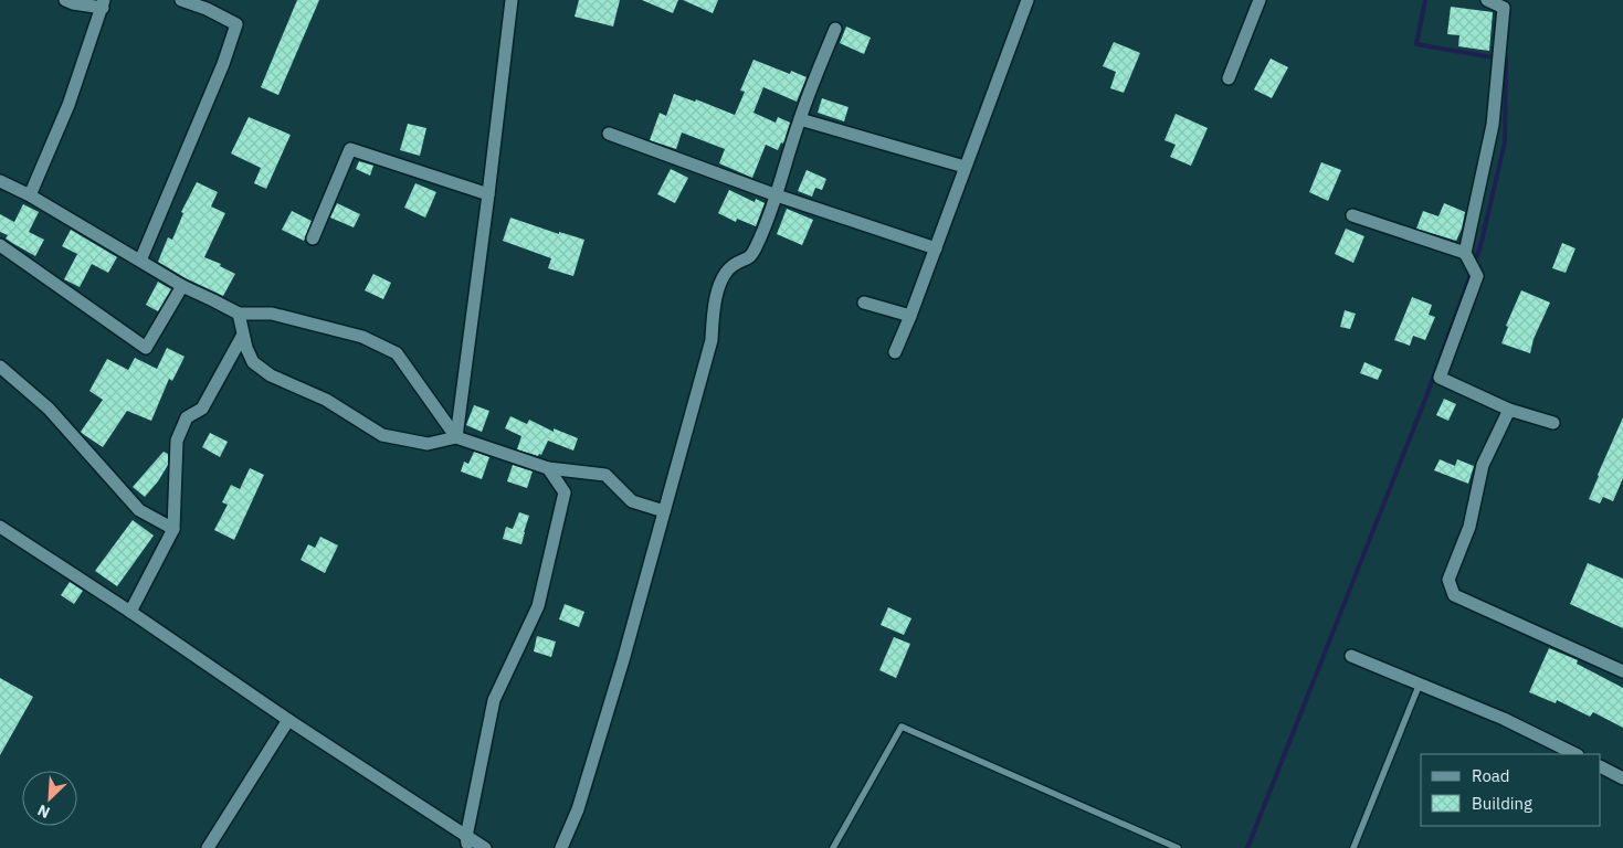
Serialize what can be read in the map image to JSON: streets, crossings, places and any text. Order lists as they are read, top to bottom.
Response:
{
  "legend": ["Road", "Building"],
  "north": "bottom left"
}
